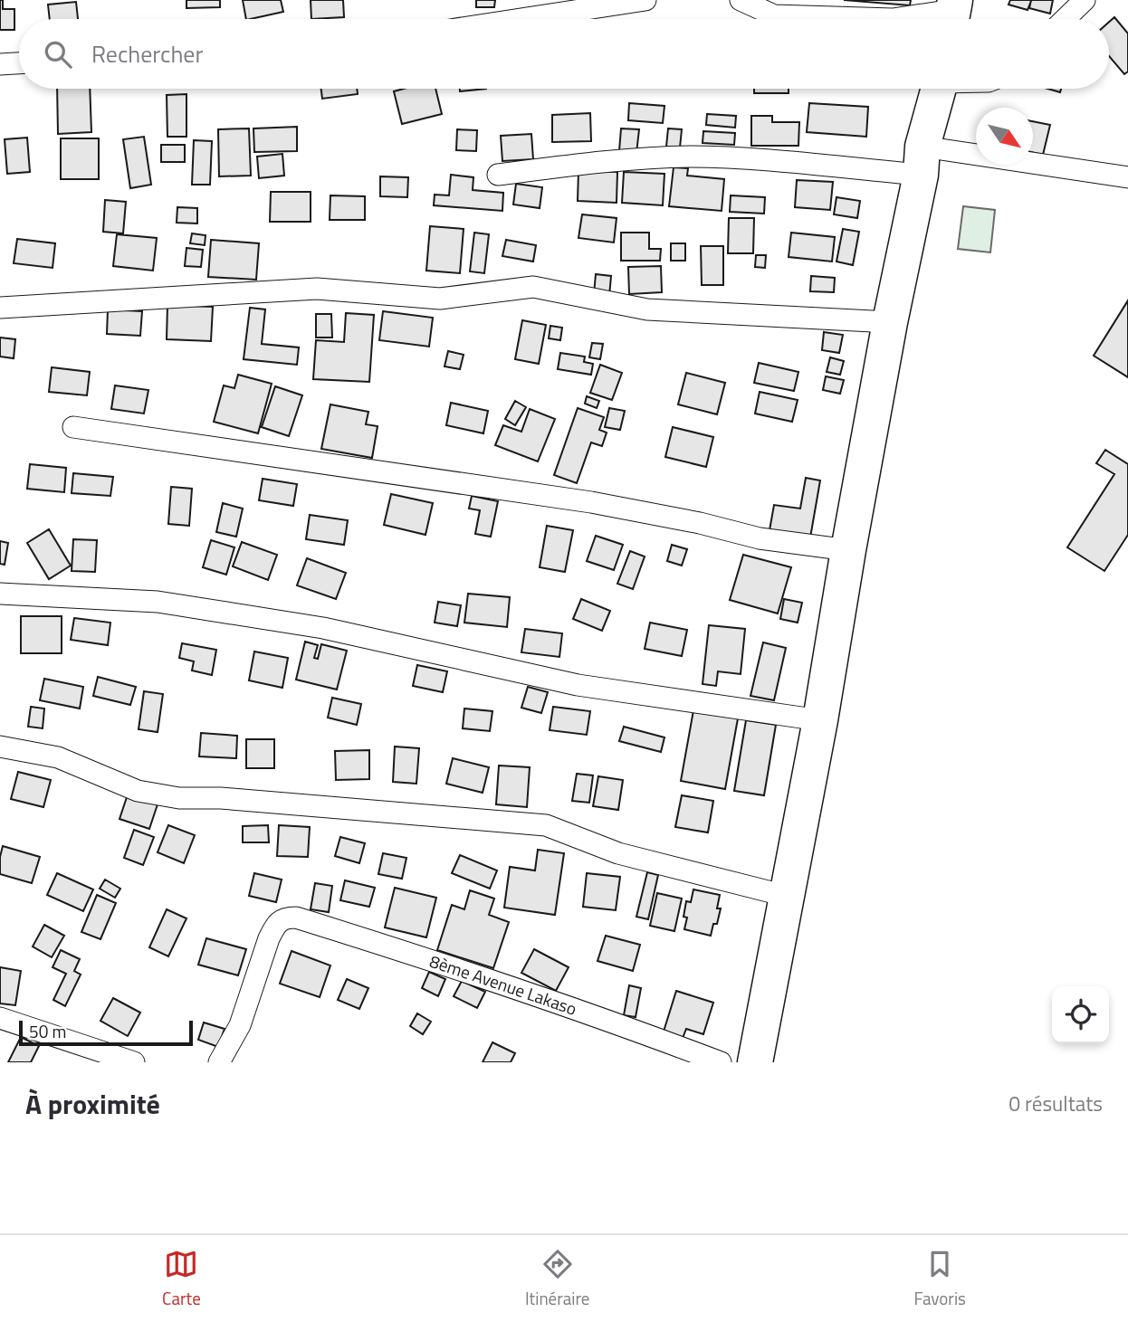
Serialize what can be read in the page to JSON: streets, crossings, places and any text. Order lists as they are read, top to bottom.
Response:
{
  "streets": {
    "street": ["8ème Avenue Lakaso"]
  },
  "scale_bar": "50 m",
  "north": "bottom right",
  "page": {
    "search": "Rechercher",
    "scale": "50 m",
    "heading": ["À proximité", "0 résultats"],
    "nav": ["Carte", "Itinéraire", "Favoris"]
  }
}
